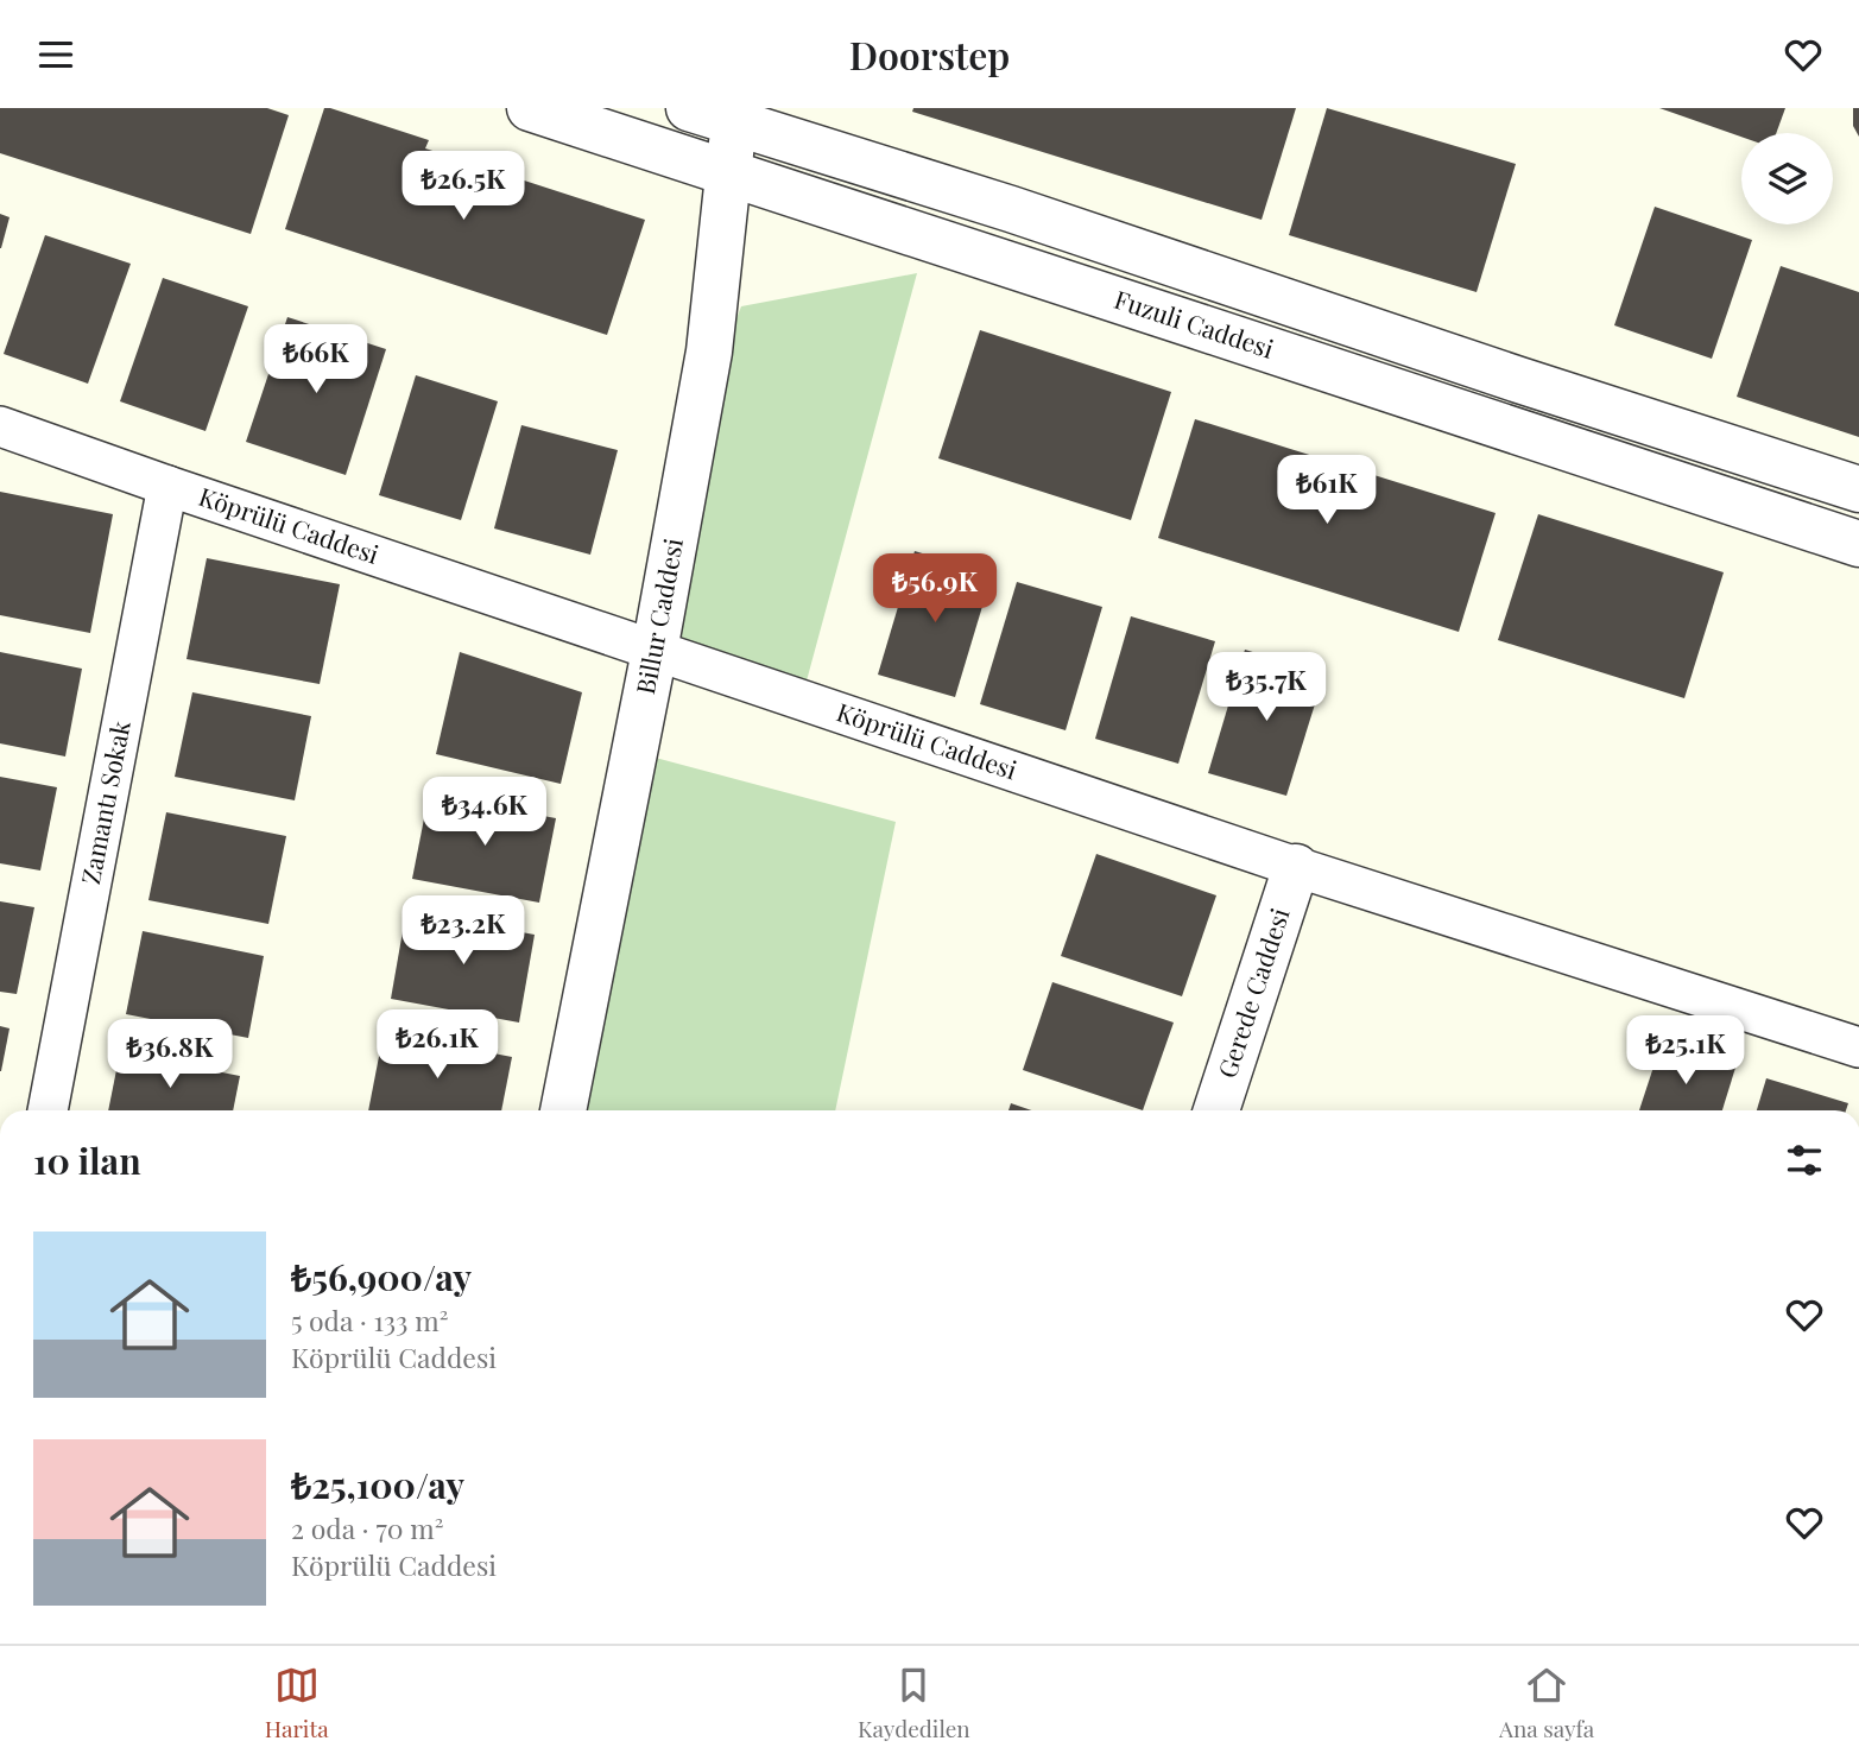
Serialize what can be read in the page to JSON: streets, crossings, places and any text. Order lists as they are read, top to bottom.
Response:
{
  "streets": {
    "street": [
      "Fuzuli Caddesi",
      "Köprülü Caddesi",
      "Billur Caddesi",
      "Zamantı Sokak",
      "Gerede Caddesi"
    ]
  },
  "crossings": [
    ["Fuzuli Caddesi", "Billur Caddesi"],
    ["Köprülü Caddesi", "Billur Caddesi"],
    ["Köprülü Caddesi", "Zamantı Sokak"],
    ["Köprülü Caddesi", "Gerede Caddesi"]
  ],
  "page": {
    "header": "Doorstep",
    "price": [
      "₺26.5K",
      "₺66K",
      "₺61K",
      "₺56.9K",
      "₺35.7K",
      "₺34.6K",
      "₺23.2K",
      "₺26.1K",
      "₺25.1K",
      "₺36.8K"
    ],
    "heading": "10 ilan",
    "list": [
      {
        "name": "₺56,900/ay",
        "note": "5 oda · 133 m² · Köprülü Caddesi"
      },
      {
        "name": "₺25,100/ay",
        "note": "2 oda · 70 m² · Köprülü Caddesi"
      }
    ],
    "tabs": ["Harita", "Kaydedilen", "Ana sayfa"]
  }
}
